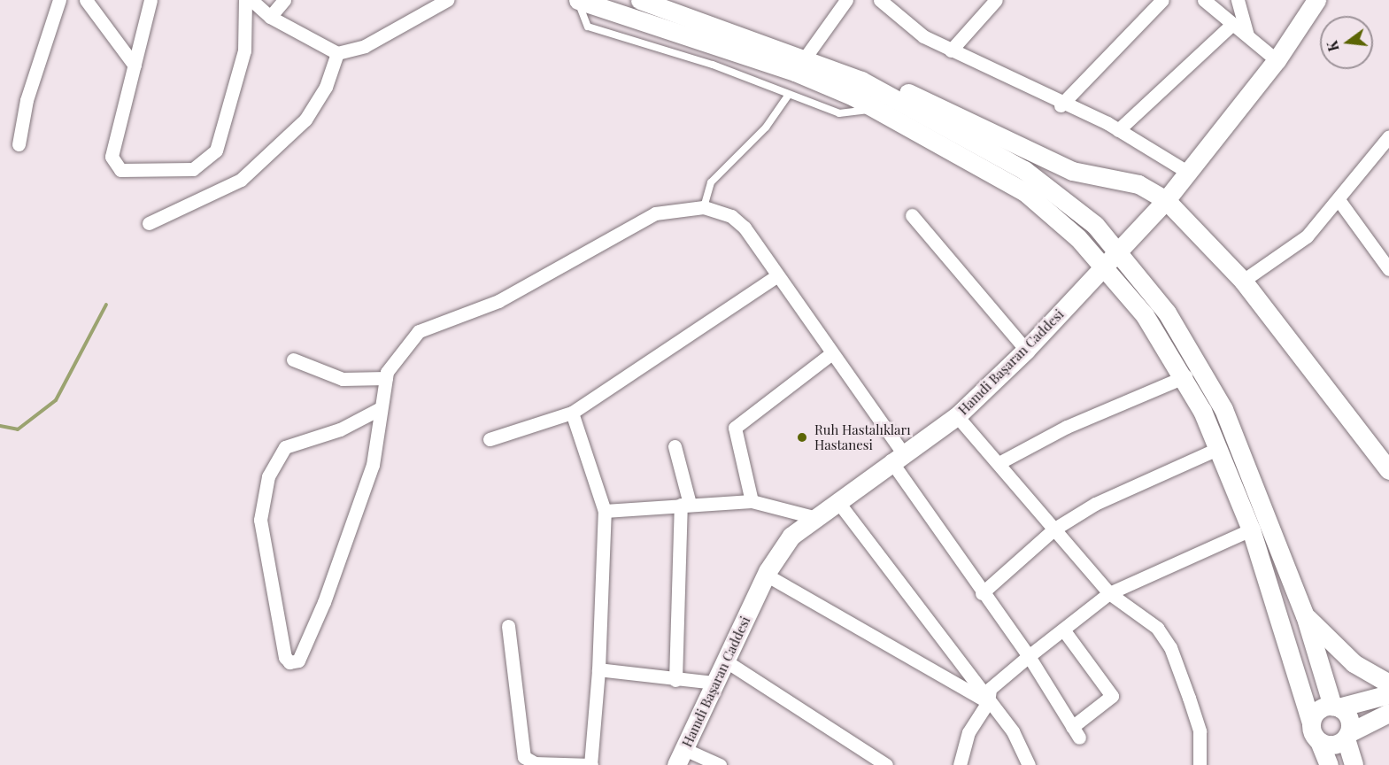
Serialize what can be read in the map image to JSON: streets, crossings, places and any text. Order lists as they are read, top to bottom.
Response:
{
  "streets": {
    "main road": ["Hamdi Başaran Caddesi"]
  },
  "places": ["Ruh Hastalıkları Hastanesi"],
  "north": "left"
}
